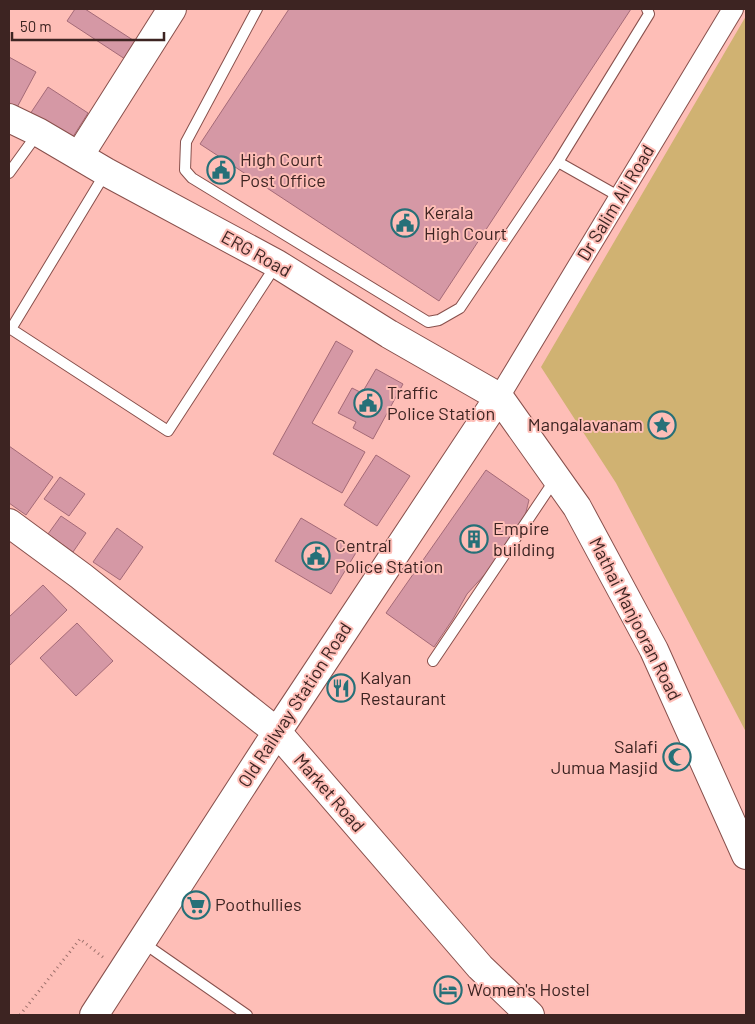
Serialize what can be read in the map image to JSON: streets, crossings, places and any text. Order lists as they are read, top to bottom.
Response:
{
  "streets": {
    "street": [
      "Dr Salim Ali Road",
      "ERG Road",
      "Mathai Manjooran Road",
      "Old Railway Station Road",
      "Market Road"
    ]
  },
  "crossings": [
    ["Dr Salim Ali Road", "ERG Road"],
    ["Dr Salim Ali Road", "Mathai Manjooran Road"],
    ["Dr Salim Ali Road", "Old Railway Station Road"],
    ["ERG Road", "Mathai Manjooran Road"],
    ["ERG Road", "Old Railway Station Road"],
    ["Mathai Manjooran Road", "Old Railway Station Road"],
    ["Old Railway Station Road", "Market Road"]
  ],
  "places": {
    "public building": [
      "High Court Post Office",
      "Kerala High Court",
      "Traffic Police Station",
      "Central Police Station"
    ],
    "place": ["Mangalavanam"],
    "building": ["Empire building"],
    "restaurant": ["Kalyan Restaurant"],
    "mosque": ["Salafi Jumua Masjid"],
    "supermarket": ["Poothullies"],
    "hotel": ["Women's Hostel"]
  },
  "scale_bar": "50 m"
}
